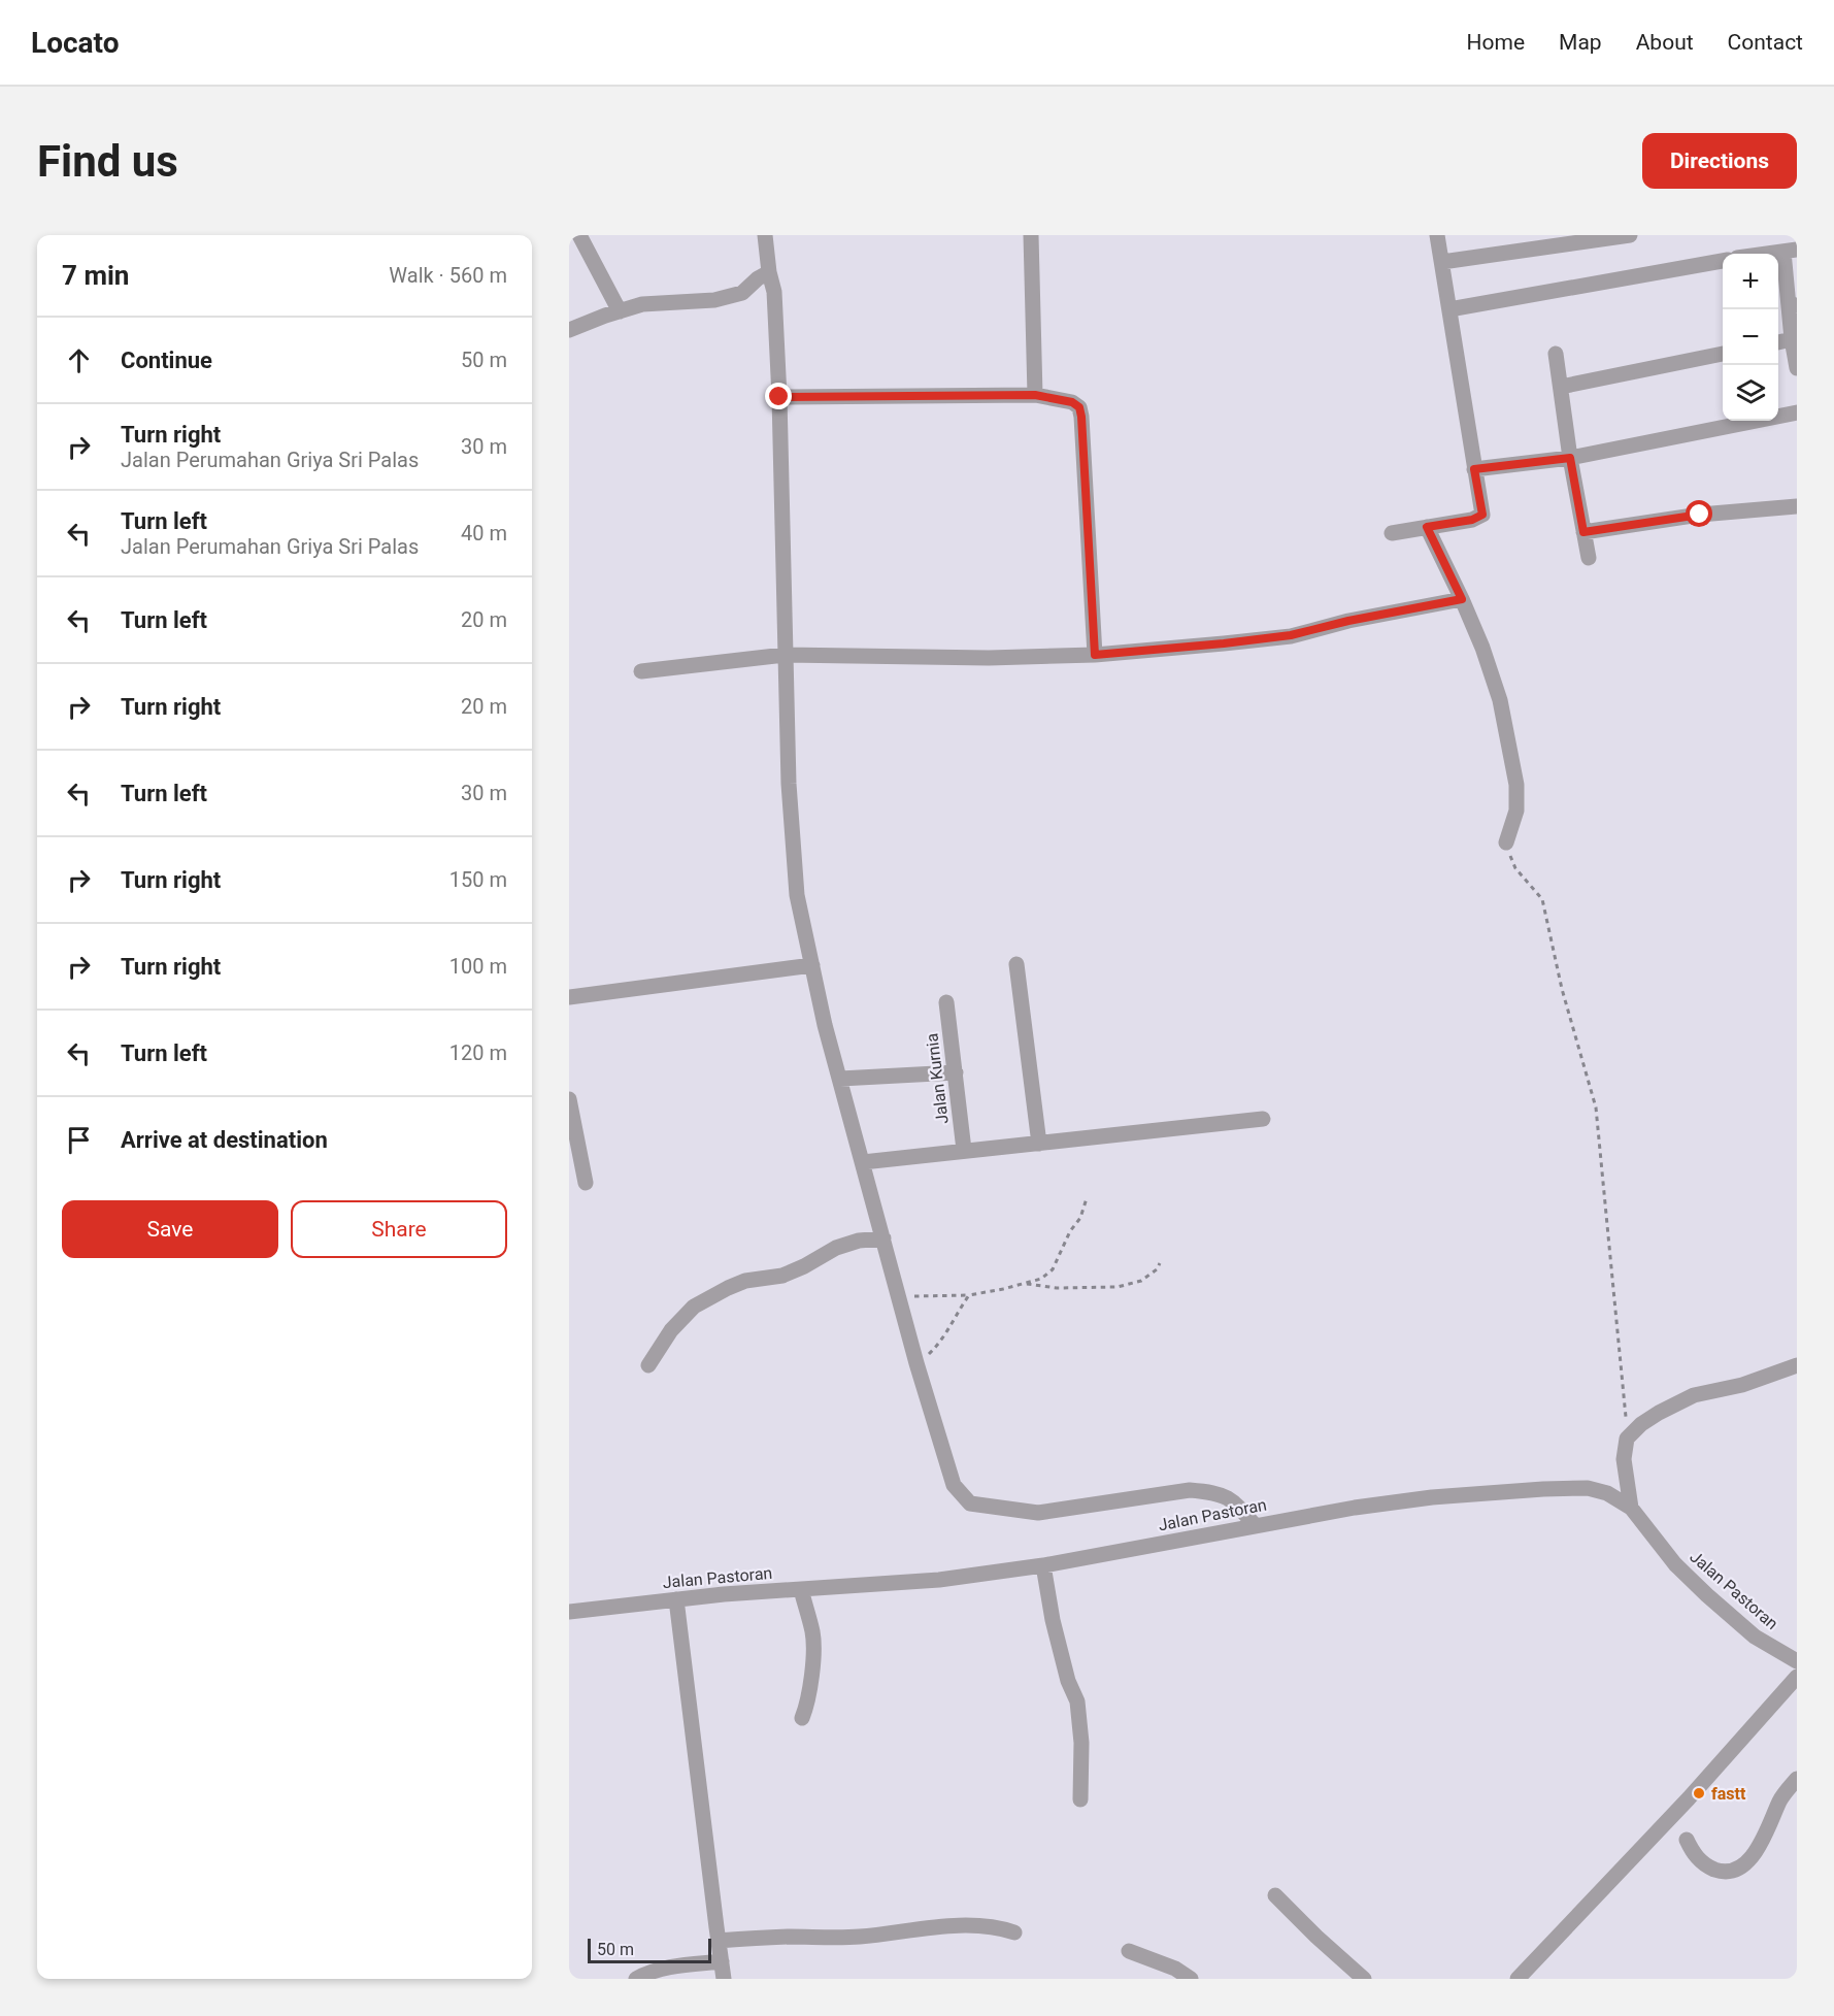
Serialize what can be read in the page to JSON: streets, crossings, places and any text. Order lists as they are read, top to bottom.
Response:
{
  "streets": {
    "street": ["Jalan Kurnia", "Jalan Pastoran"]
  },
  "places": ["fastt"],
  "scale_bar": "50 m",
  "page": {
    "header": "Locato",
    "nav": [
      "Home",
      "Map",
      "About",
      "Contact"
    ],
    "buttons": [
      "Directions",
      ["Save", "Share"]
    ],
    "title": "Find us",
    "heading": ["7 min", "Walk · 560 m"],
    "map_buttons": ["+", "−"],
    "list": [
      ["Continue", "50 m"],
      ["Turn right", "Jalan Perumahan Griya Sri Palas", "30 m"],
      ["Turn left", "Jalan Perumahan Griya Sri Palas", "40 m"],
      ["Turn left", "20 m"],
      ["Turn right", "20 m"],
      ["Turn left", "30 m"],
      ["Turn right", "150 m"],
      ["Turn right", "100 m"],
      ["Turn left", "120 m"],
      "Arrive at destination"
    ],
    "scale": "50 m"
  }
}
